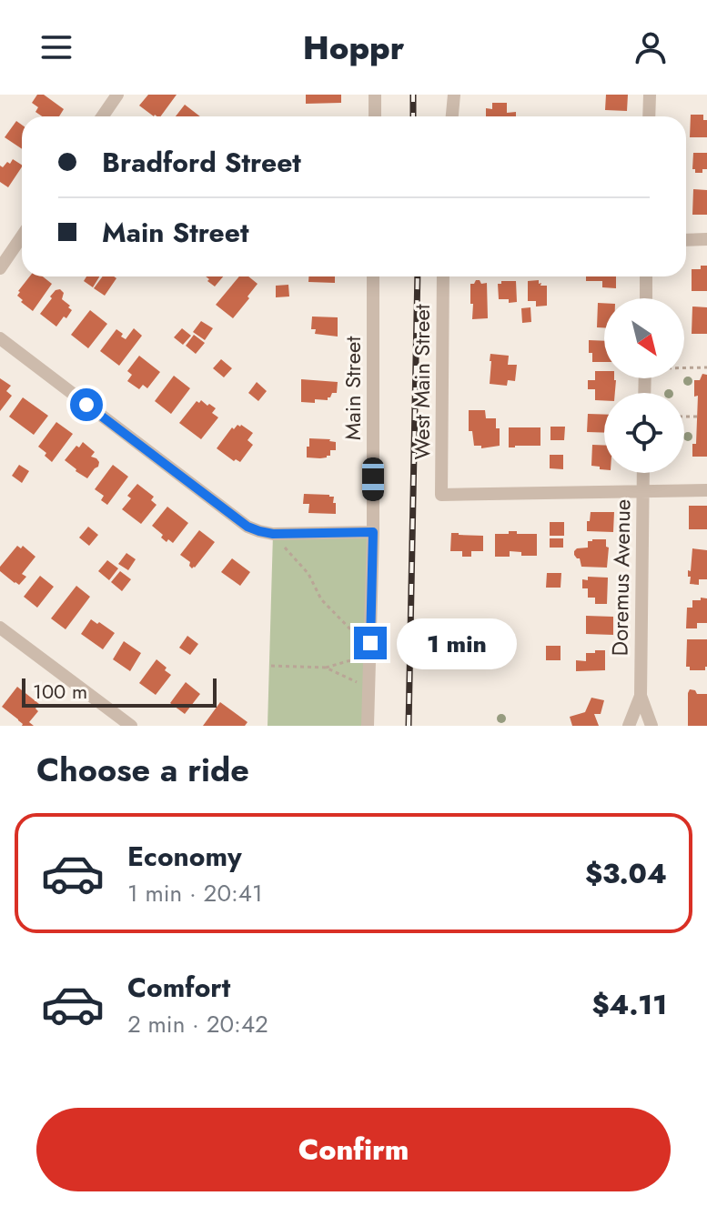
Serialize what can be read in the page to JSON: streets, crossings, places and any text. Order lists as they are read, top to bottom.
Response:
{
  "streets": {
    "street": ["West Main Street", "Main Street", "Doremus Avenue"]
  },
  "crossings": [
    ["West Main Street", "Doremus Avenue"]
  ],
  "scale_bar": "100 m",
  "north": "bottom right",
  "page": {
    "header": "Hoppr",
    "banner": ["Bradford Street", "Main Street"],
    "bubble": "1 min",
    "scale": "100 m",
    "heading": "Choose a ride",
    "list": [
      {
        "name": "Economy",
        "note": "1 min · 20:41",
        "value": "$3.04"
      },
      {
        "name": "Comfort",
        "note": "2 min · 20:42",
        "value": "$4.11"
      }
    ],
    "buttons": "Confirm"
  }
}
